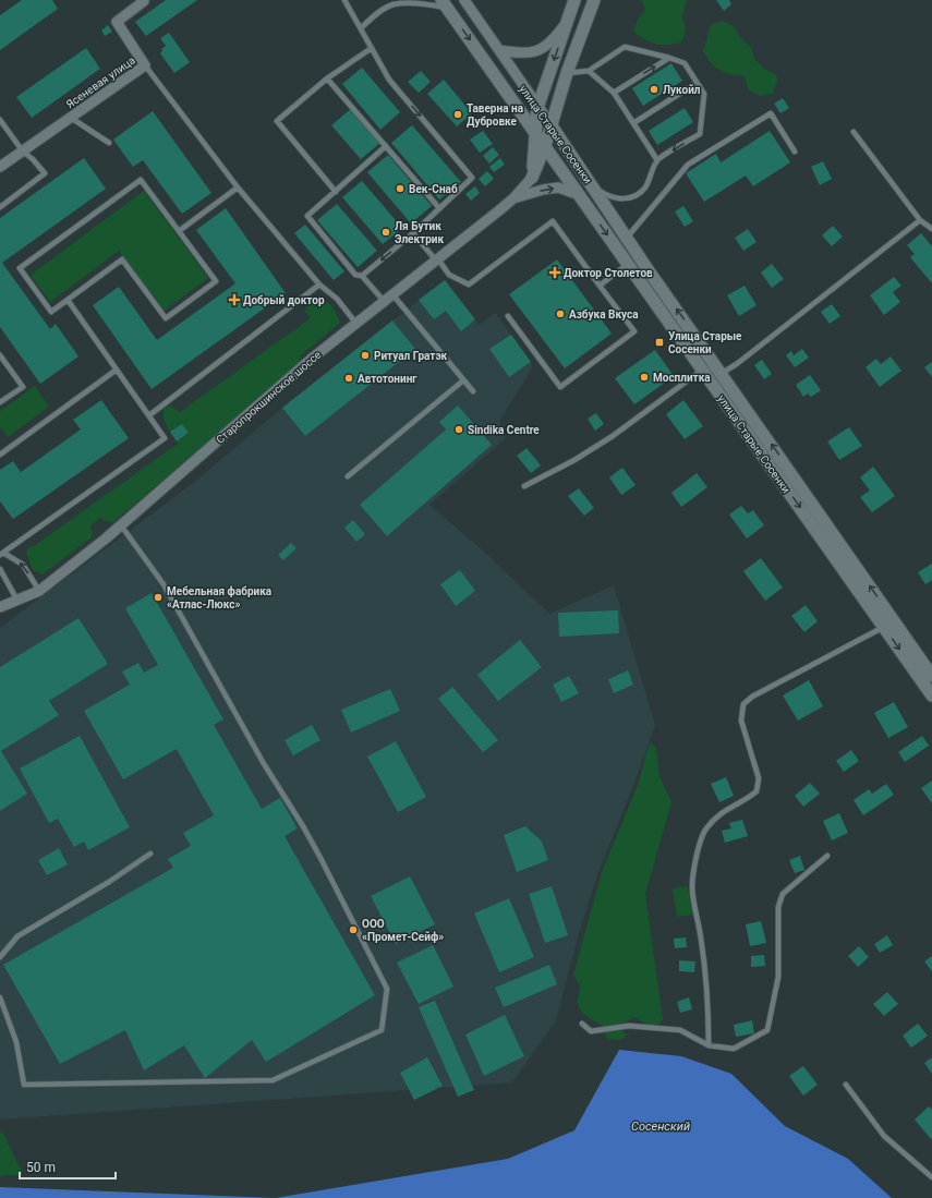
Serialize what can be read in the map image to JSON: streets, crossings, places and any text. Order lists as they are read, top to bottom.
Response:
{
  "streets": {
    "main road": ["улица Старые Сосенки", "Старопрокшинское шоссе"],
    "street": ["Ясеневая улица"]
  },
  "crossings": [
    ["улица Старые Сосенки", "Старопрокшинское шоссе"]
  ],
  "water": ["Сосенский"],
  "places": {
    "other": [
      "Лукойл",
      "Таверна на Дубровке",
      "Век-Снаб",
      "Ля Бутик Электрик",
      "Азбука Вкуса",
      "Ритуал Гратэк",
      "Мосплитка",
      "Автотонинг",
      "Sindika Centre",
      "Мебельная фабрика «Атлас-Люкс»",
      "ООО «Промет-Сейф»"
    ],
    "health": ["Доктор Столетов", "Добрый доктор"],
    "transit": ["Улица Старые Сосенки"]
  },
  "scale_bar": "50 m"
}
